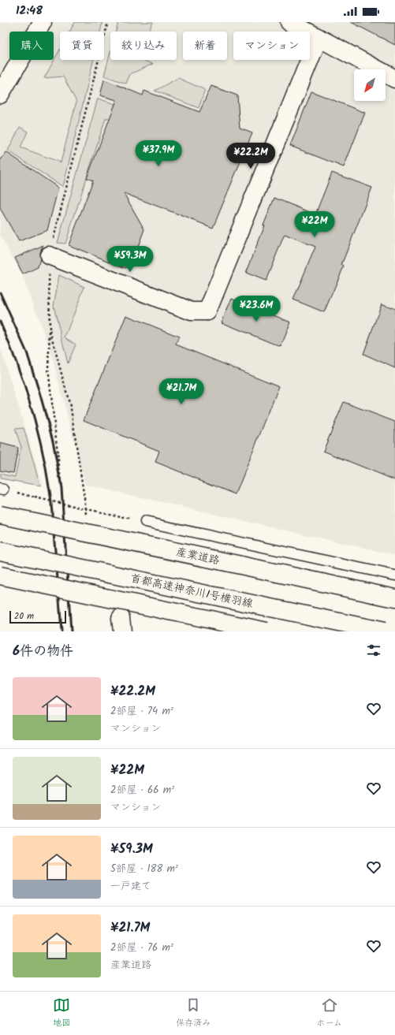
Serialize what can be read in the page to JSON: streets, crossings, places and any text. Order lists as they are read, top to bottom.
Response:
{
  "streets": {
    "main road": ["産業道路", "首都高速神奈川1号横羽線"]
  },
  "scale_bar": "20 m",
  "north": "bottom left",
  "page": {
    "status": "12:48",
    "chip": [
      "購入",
      "賃貸",
      "絞り込み",
      "新着",
      "マンション"
    ],
    "price": [
      "¥37.9M",
      "¥22.2M",
      "¥22M",
      "¥59.3M",
      "¥23.6M",
      "¥21.7M"
    ],
    "scale": "20 m",
    "heading": "6件の物件",
    "list": [
      {
        "name": "¥22.2M",
        "note": "2部屋 · 74 m² · マンション"
      },
      {
        "name": "¥22M",
        "note": "2部屋 · 66 m² · マンション"
      },
      {
        "name": "¥59.3M",
        "note": "5部屋 · 188 m² · 一戸建て"
      },
      {
        "name": "¥21.7M",
        "note": "2部屋 · 76 m² · 産業道路"
      }
    ],
    "tabs": ["地図", "保存済み", "ホーム"]
  }
}
